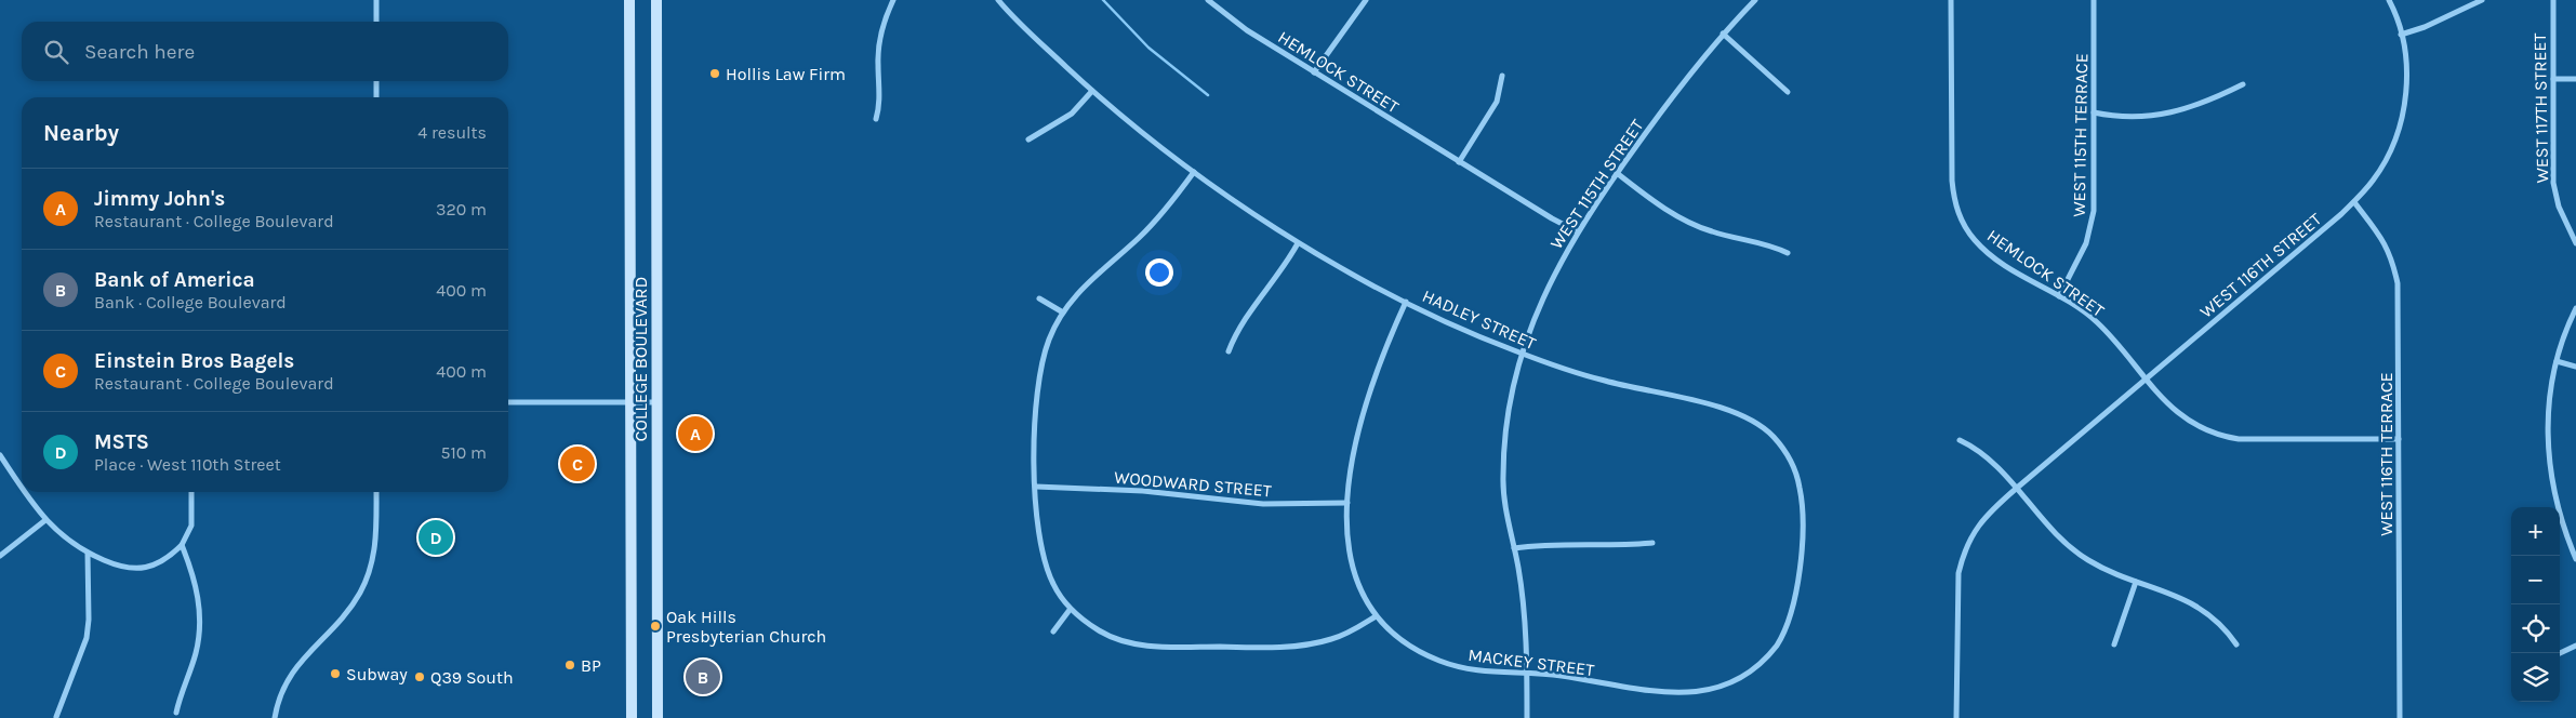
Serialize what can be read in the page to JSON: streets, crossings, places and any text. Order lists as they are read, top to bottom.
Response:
{
  "streets": {
    "main road": ["COLLEGE BOULEVARD"],
    "street": [
      "HEMLOCK STREET",
      "WEST 117TH STREET",
      "WEST 115TH TERRACE",
      "WEST 115TH STREET",
      "WEST 116TH STREET",
      "HADLEY STREET",
      "WEST 116TH TERRACE",
      "WOODWARD STREET",
      "MACKEY STREET"
    ]
  },
  "crossings": [
    ["HEMLOCK STREET", "WEST 115TH TERRACE"],
    ["HEMLOCK STREET", "WEST 115TH STREET"],
    ["HEMLOCK STREET", "WEST 116TH STREET"],
    ["HEMLOCK STREET", "WEST 116TH TERRACE"],
    ["WEST 115TH STREET", "HADLEY STREET"],
    ["WEST 115TH STREET", "MACKEY STREET"],
    ["WEST 116TH STREET", "WEST 116TH TERRACE"],
    ["HADLEY STREET", "MACKEY STREET"],
    ["WOODWARD STREET", "MACKEY STREET"]
  ],
  "places": [
    "Hollis Law Firm",
    "Oak Hills Presbyterian Church",
    "BP",
    "Subway",
    "Q39 South"
  ],
  "page": {
    "search": "Search here",
    "heading": ["Nearby", "4 results"],
    "list": [
      {
        "mark": "A",
        "name": "Jimmy John's",
        "note": "Restaurant · College Boulevard",
        "value": "320 m"
      },
      {
        "mark": "B",
        "name": "Bank of America",
        "note": "Bank · College Boulevard",
        "value": "400 m"
      },
      {
        "mark": "C",
        "name": "Einstein Bros Bagels",
        "note": "Restaurant · College Boulevard",
        "value": "400 m"
      },
      {
        "mark": "D",
        "name": "MSTS",
        "note": "Place · West 110th Street",
        "value": "510 m"
      }
    ],
    "pins": [
      "A",
      "C",
      "D",
      "B"
    ],
    "map_buttons": ["+", "−"]
  }
}
